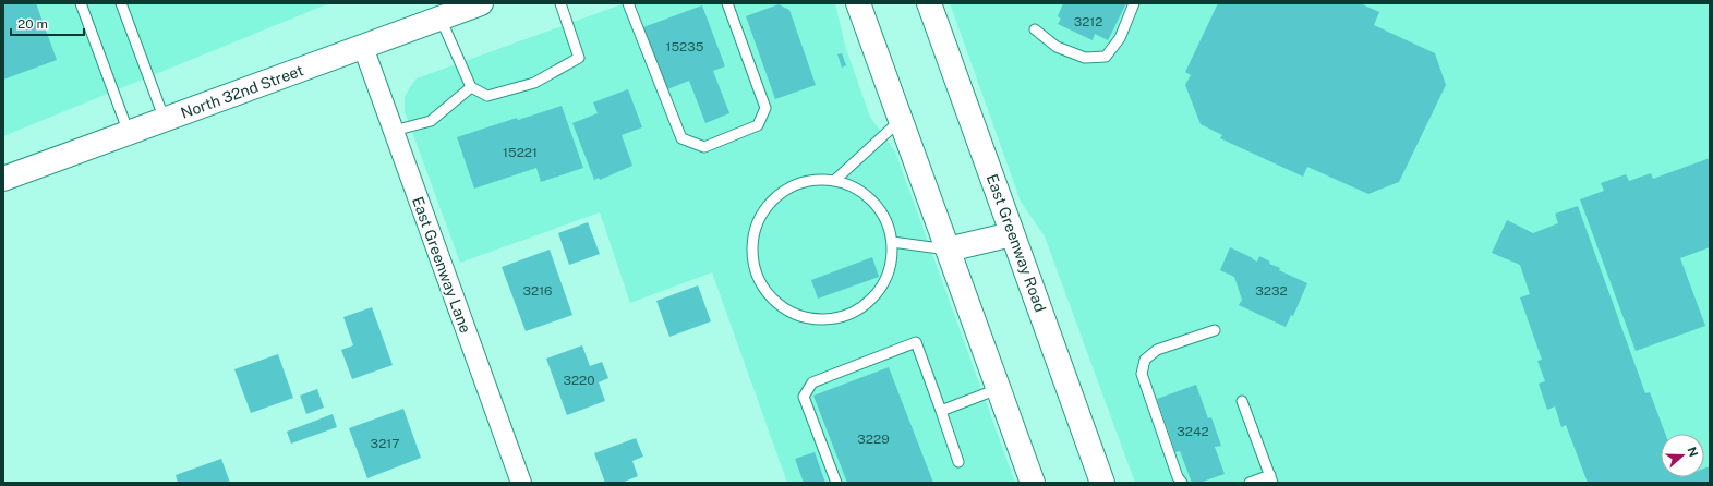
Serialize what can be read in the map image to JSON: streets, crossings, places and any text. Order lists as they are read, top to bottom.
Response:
{
  "streets": {
    "main road": ["North 32nd Street", "East Greenway Road"],
    "street": ["East Greenway Lane"]
  },
  "crossings": [
    ["North 32nd Street", "East Greenway Lane"]
  ],
  "house_numbers": [
    "3212",
    "15235",
    "15221",
    "3216",
    "3232",
    "3220",
    "3242",
    "3229",
    "3217"
  ],
  "scale_bar": "20 m",
  "north": "right"
}
